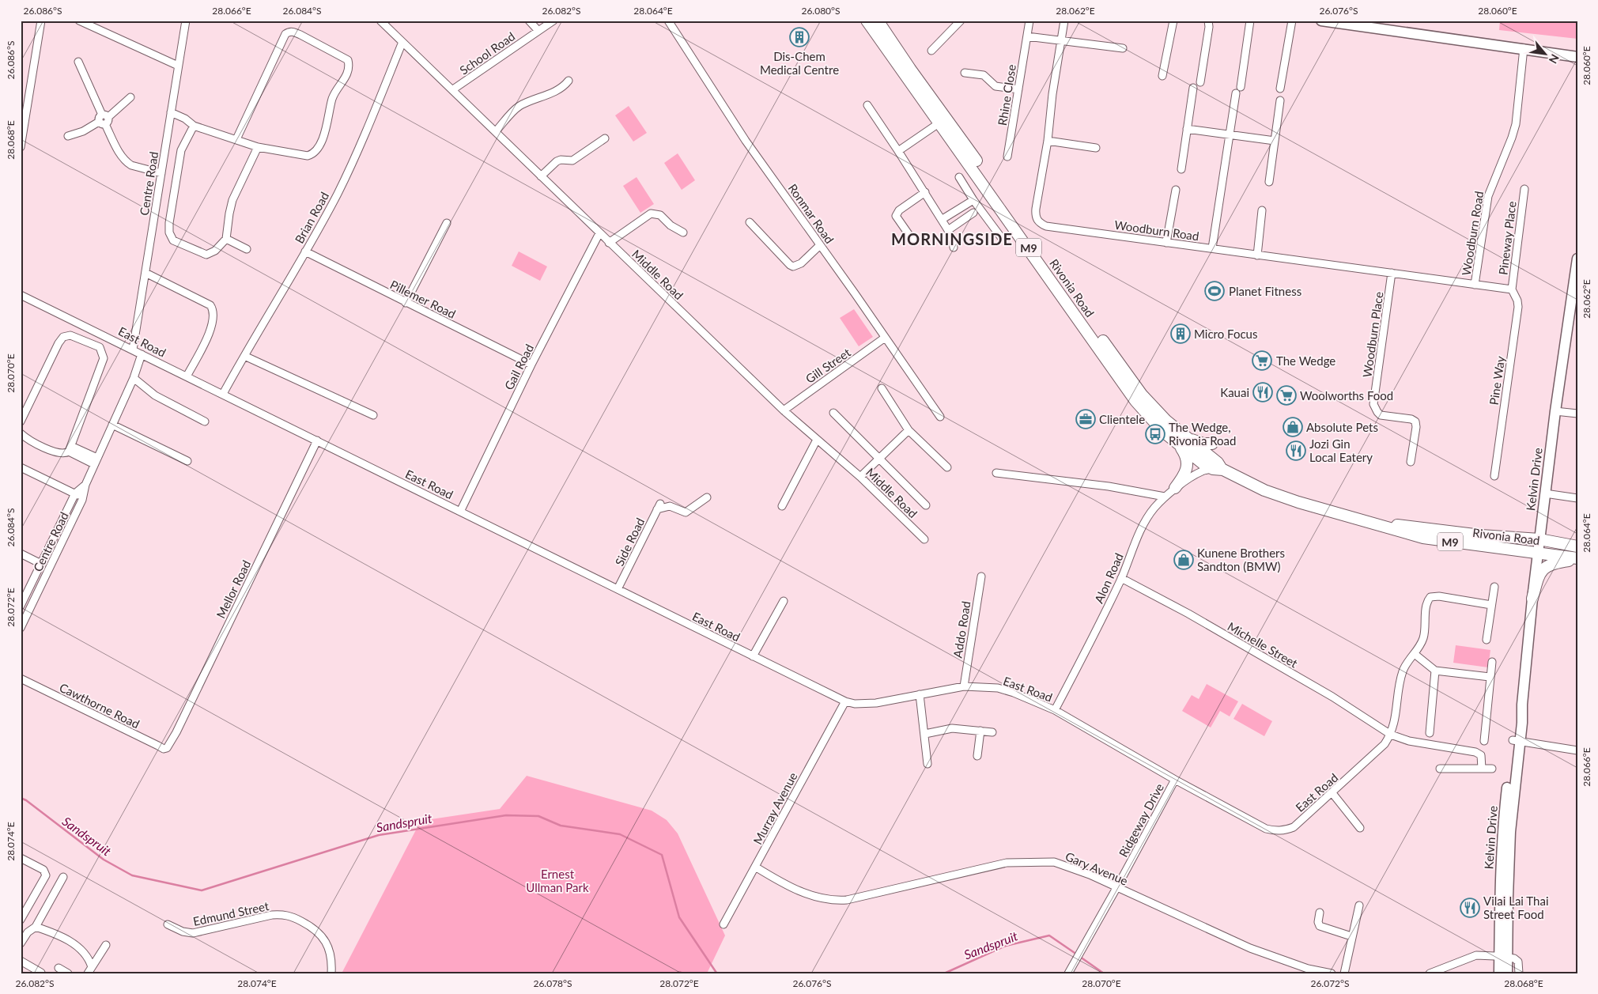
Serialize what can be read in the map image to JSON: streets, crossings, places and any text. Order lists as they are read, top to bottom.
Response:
{
  "streets": {
    "main road": ["M9", "Rivonia Road", "Kelvin Drive"],
    "street": [
      "School Road",
      "Rhine Close",
      "Centre Road",
      "Ronmar Road",
      "Brian Road",
      "Woodburn Road",
      "Pineway Place",
      "Middle Road",
      "Pillemer Road",
      "Woodburn Place",
      "East Road",
      "Gill Street",
      "Gail Road",
      "Pine Way",
      "Side Road",
      "Alon Road",
      "Mellor Road",
      "Addo Road",
      "Michelle Street",
      "Cawthorne Road",
      "Murray Avenue",
      "Ridgeway Drive",
      "Gary Avenue",
      "Edmund Street"
    ]
  },
  "crossings": [
    ["School Road", "Middle Road"],
    ["Centre Road", "East Road"],
    ["Ronmar Road", "Gill Street"],
    ["Brian Road", "Middle Road"],
    ["Brian Road", "Pillemer Road"],
    ["Brian Road", "East Road"],
    ["Woodburn Road", "Pineway Place"],
    ["Woodburn Road", "Woodburn Place"],
    ["Woodburn Road", "Pine Way"],
    ["Pineway Place", "Pine Way"],
    ["Middle Road", "Gill Street"],
    ["Middle Road", "Gail Road"],
    ["Rivonia Road", "Kelvin Drive"],
    ["Rivonia Road", "Alon Road"],
    ["Pillemer Road", "Gail Road"],
    ["East Road", "Gail Road"],
    ["East Road", "Side Road"],
    ["East Road", "Alon Road"],
    ["East Road", "Mellor Road"],
    ["East Road", "Addo Road"],
    ["East Road", "Michelle Street"],
    ["East Road", "Murray Avenue"],
    ["East Road", "Ridgeway Drive"],
    ["Alon Road", "Michelle Street"],
    ["Mellor Road", "Cawthorne Road"],
    ["Murray Avenue", "Gary Avenue"],
    ["Ridgeway Drive", "Gary Avenue"]
  ],
  "districts": ["MORNINGSIDE"],
  "water": ["Sandspruit"],
  "parks": ["Ernest Ullman Park"],
  "places": {
    "building": ["Dis-Chem Medical Centre", "Micro Focus"],
    "sports": ["Planet Fitness"],
    "supermarket": ["The Wedge", "Woolworths Food"],
    "restaurant": ["Kauai", "Jozi Gin Local Eatery", "Vilai Lai Thai Street Food"],
    "office": ["Clientele"],
    "shop": ["Absolute Pets", "Kunene Brothers Sandton (BMW)"],
    "bus stop": ["The Wedge, Rivonia Road"]
  },
  "north": "bottom right",
  "coordinates": [
    "26.086°S",
    "28.066°E",
    "26.084°S",
    "26.082°S",
    "28.064°E",
    "26.080°S",
    "28.062°E",
    "26.076°S",
    "28.060°E",
    "28.068°E",
    "28.070°E",
    "28.072°E",
    "28.074°E",
    "26.078°S",
    "26.072°S"
  ]
}
